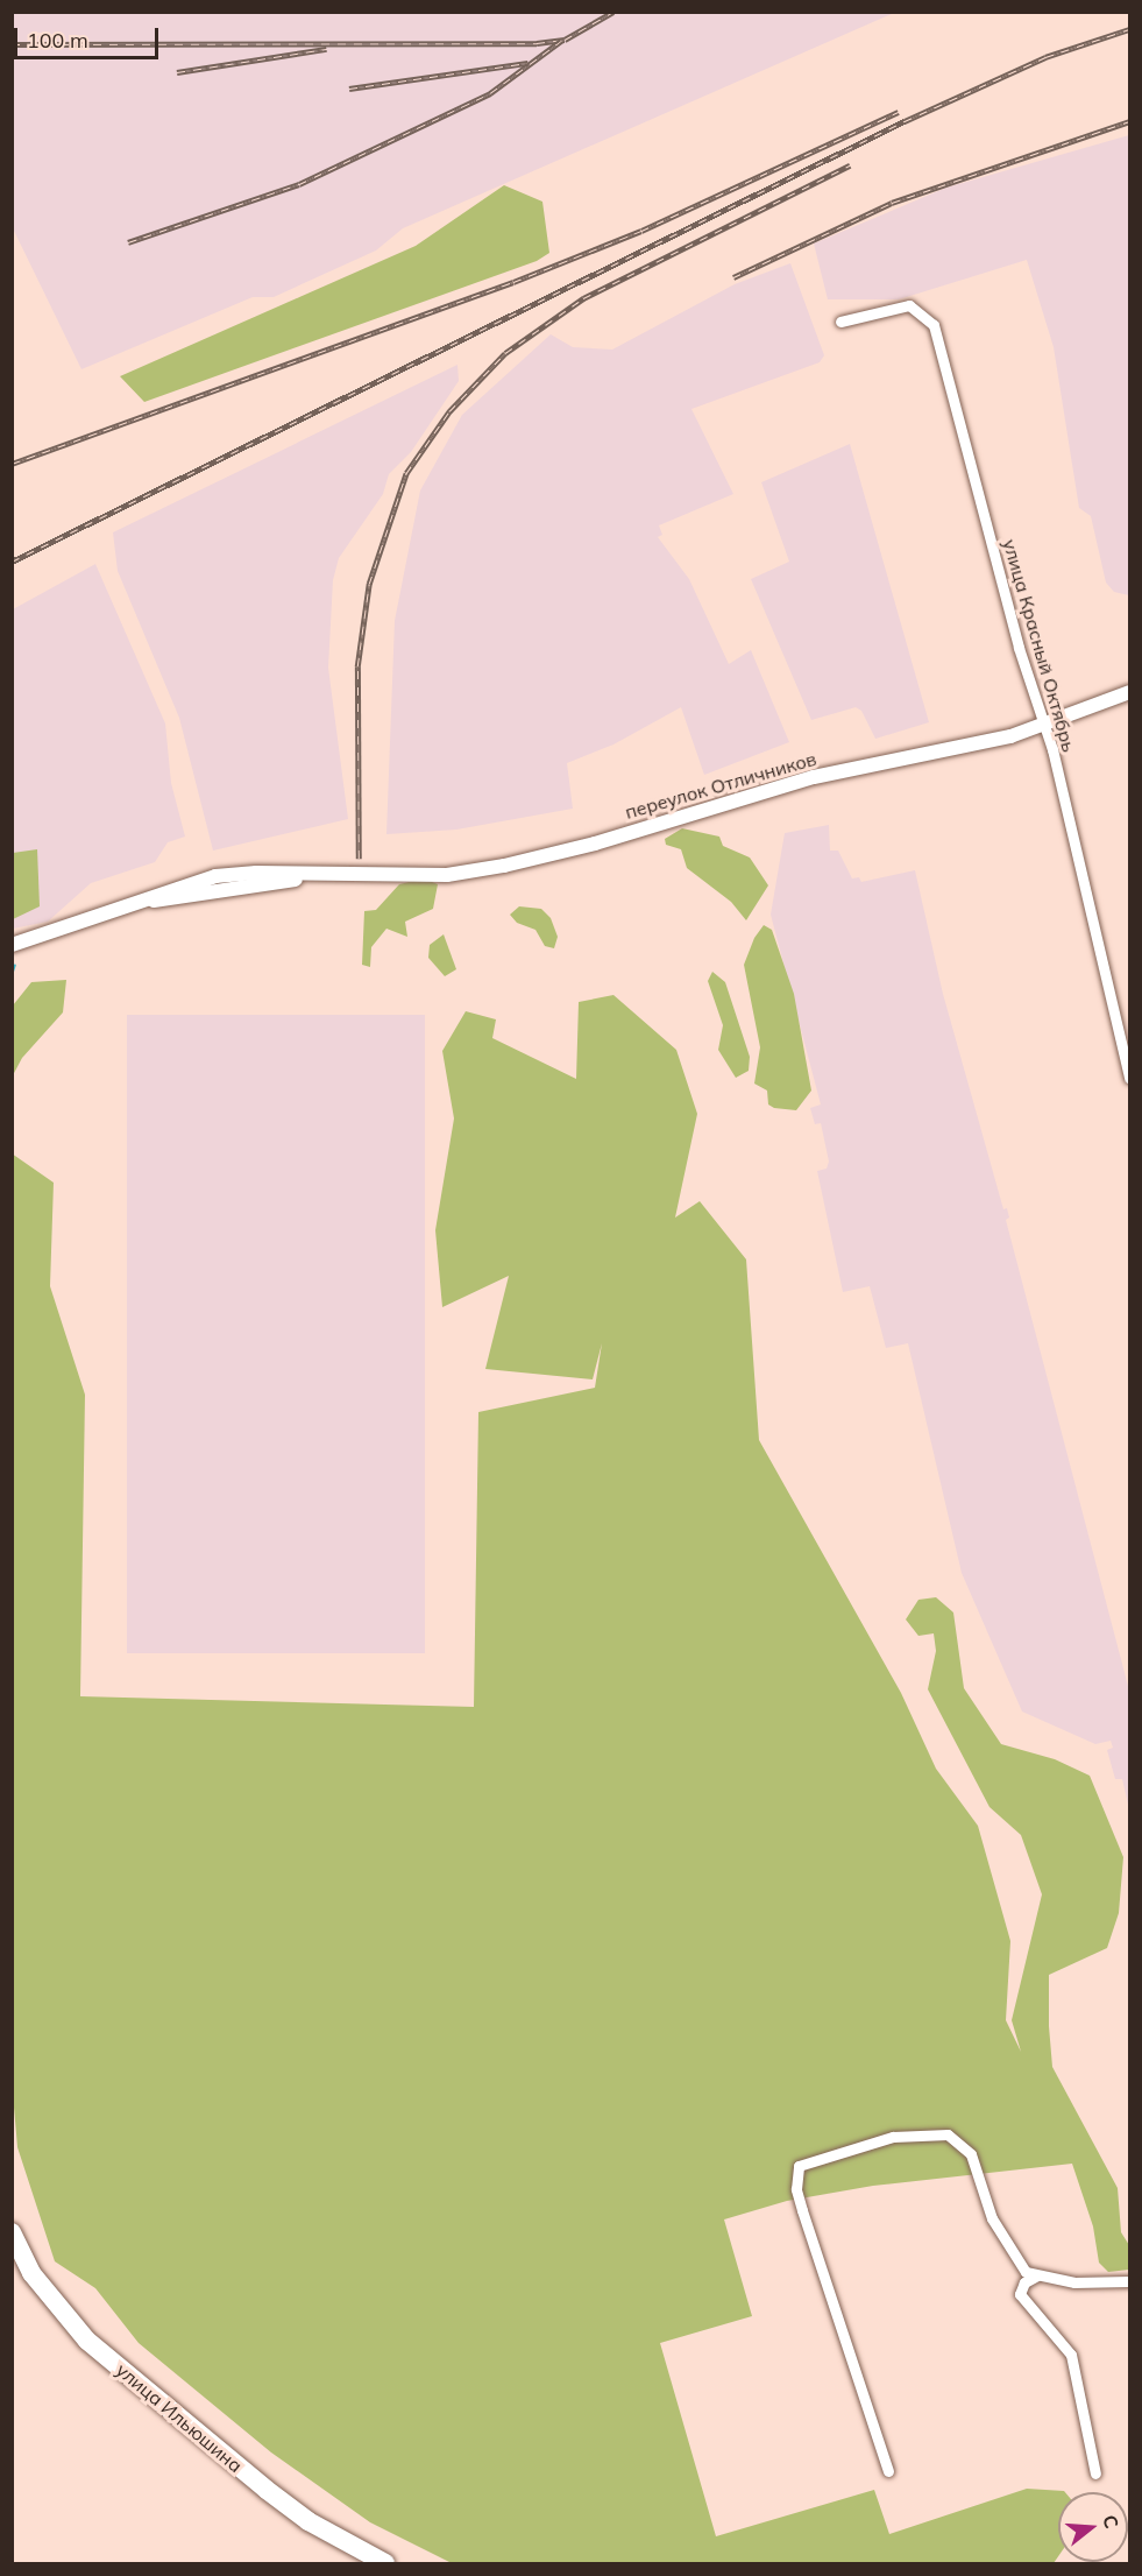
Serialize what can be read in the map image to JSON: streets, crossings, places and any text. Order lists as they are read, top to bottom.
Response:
{
  "streets": {
    "highway": ["улица Ильюшина"],
    "main road": ["переулок Отличников"],
    "street": ["улица Красный Октябрь"]
  },
  "crossings": [
    ["улица Красный Октябрь", "переулок Отличников"]
  ],
  "scale_bar": "100 m",
  "north": "right"
}
